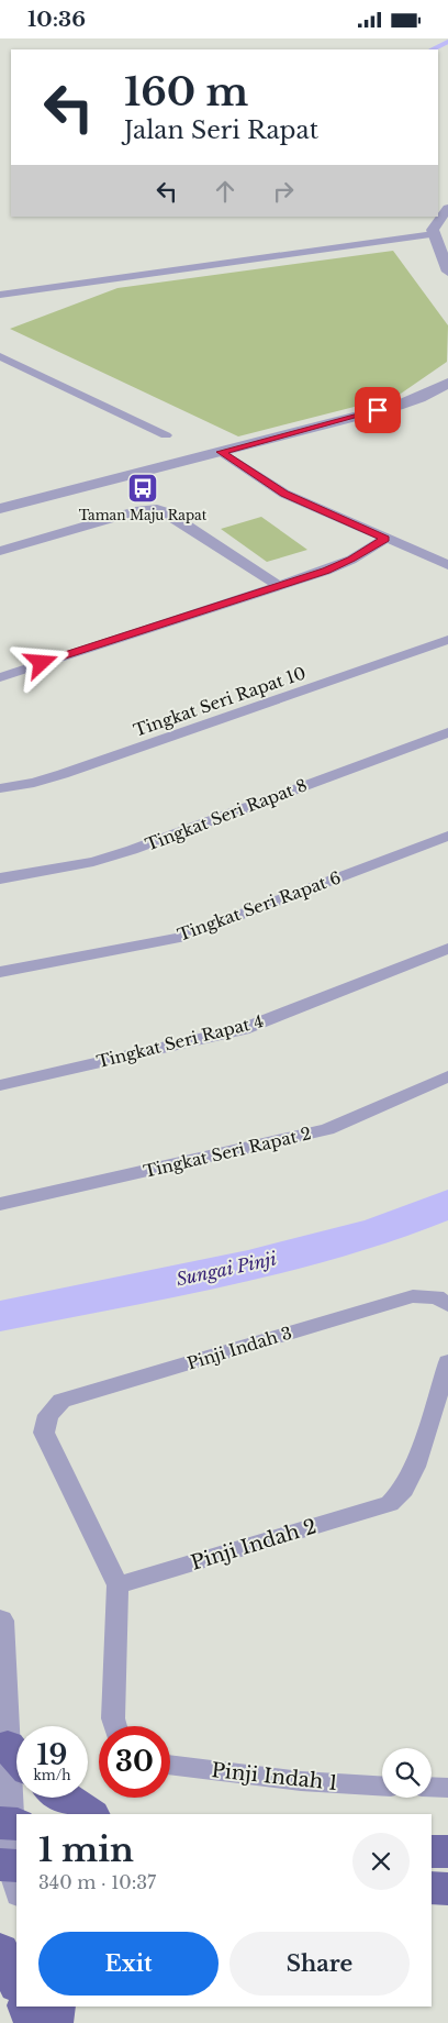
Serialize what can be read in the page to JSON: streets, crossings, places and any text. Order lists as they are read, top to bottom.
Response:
{
  "streets": {
    "street": [
      "Tingkat Seri Rapat 10",
      "Tingkat Seri Rapat 8",
      "Tingkat Seri Rapat 6",
      "Tingkat Seri Rapat 4",
      "Tingkat Seri Rapat 2",
      "Pinji Indah 3",
      "Pinji Indah 2",
      "Pinji Indah 1"
    ]
  },
  "crossings": [
    ["Pinji Indah 3", "Pinji Indah 2"]
  ],
  "water": ["Sungai Pinji"],
  "places": {
    "bus stop": ["Taman Maju Rapat"]
  },
  "page": {
    "status": "10:36",
    "turn": ["160 m", "Jalan Seri Rapat"],
    "speed": "19 km/h",
    "limit": "30",
    "heading": ["1 min", "340 m · 10:37"],
    "buttons": ["Exit", "Share"]
  }
}
